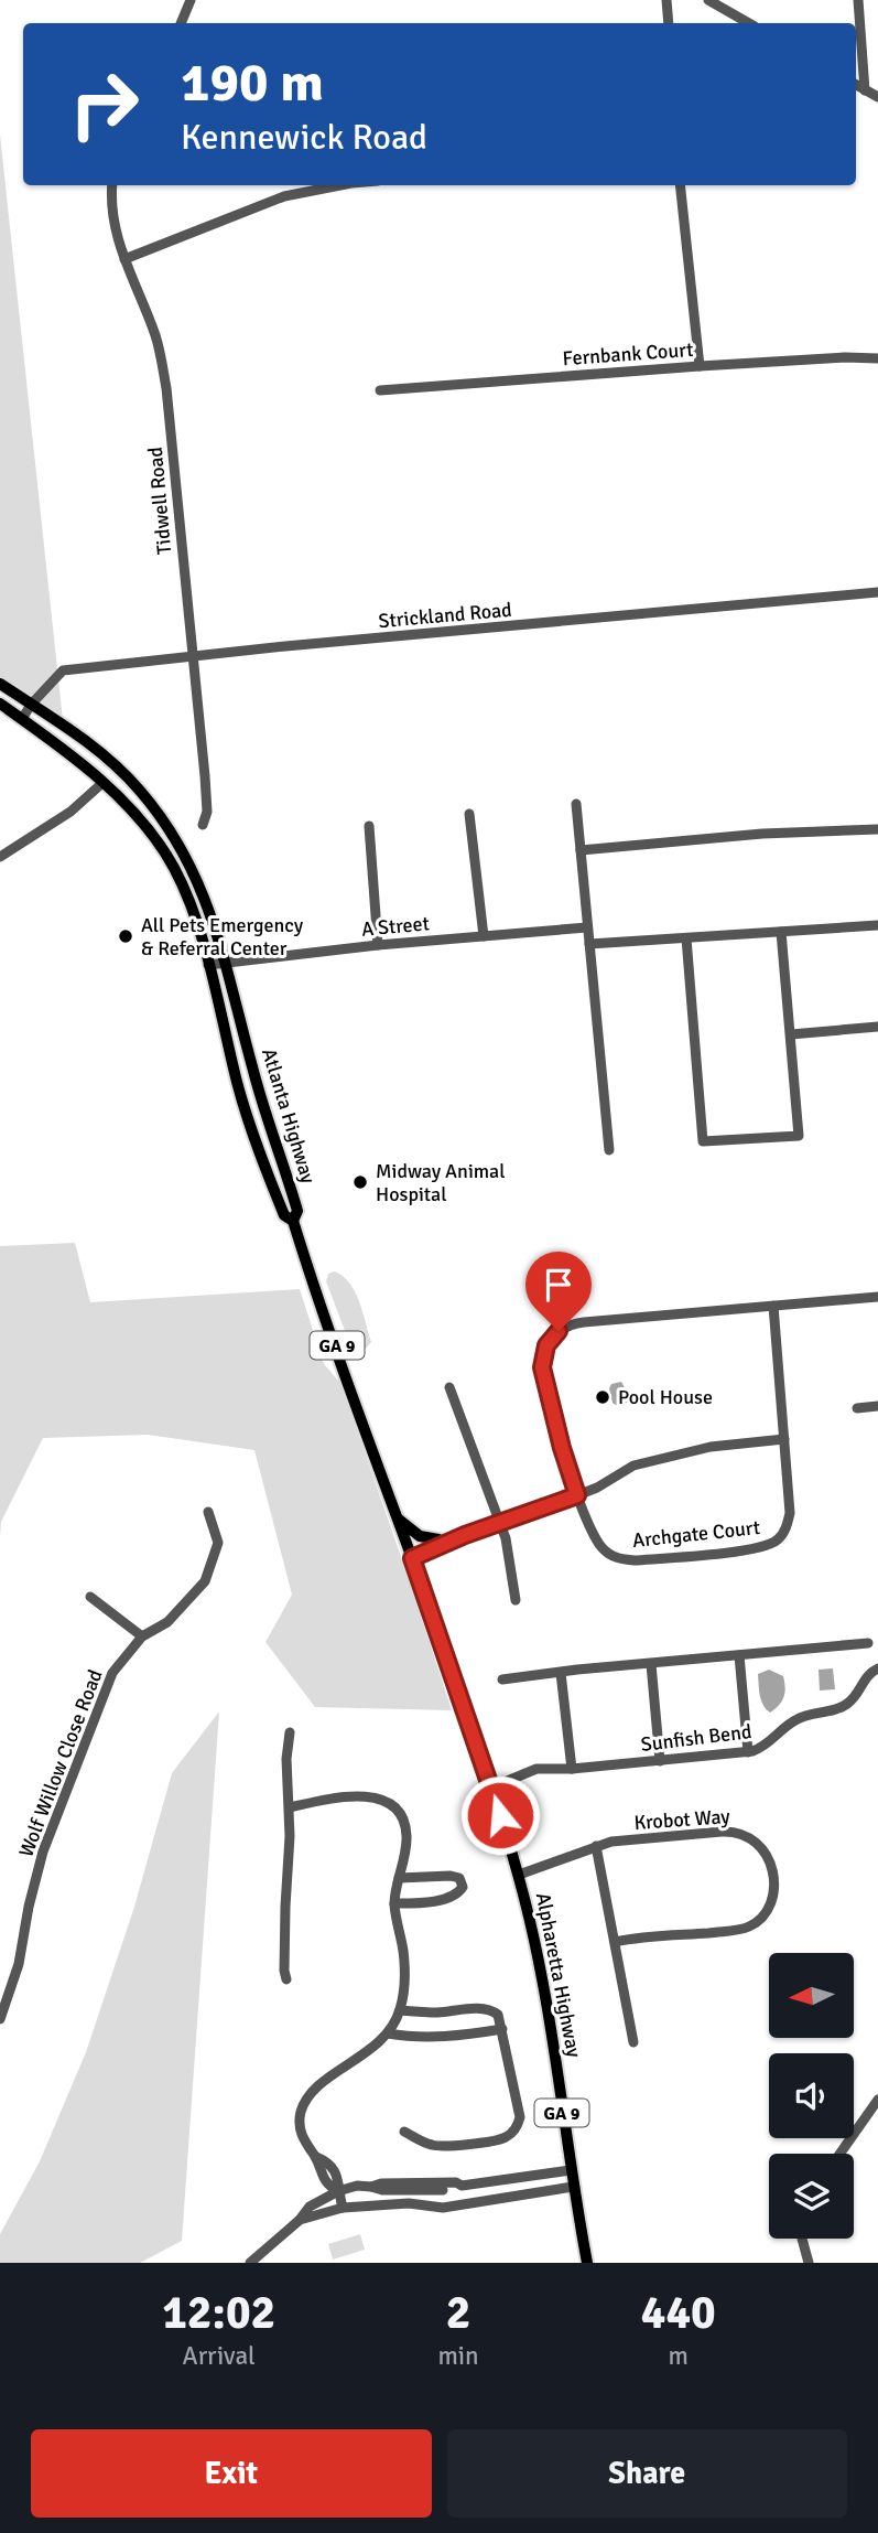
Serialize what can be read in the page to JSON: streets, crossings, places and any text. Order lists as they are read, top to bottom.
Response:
{
  "streets": {
    "main road": ["Atlanta Highway", "GA 9", "Alpharetta Highway"],
    "street": [
      "Fernbank Court",
      "Tidwell Road",
      "Strickland Road",
      "A Street",
      "Archgate Court",
      "Sunfish Bend",
      "Wolf Willow Close Road",
      "Krobot Way"
    ]
  },
  "crossings": [
    ["Tidwell Road", "Strickland Road"],
    ["Strickland Road", "Atlanta Highway"],
    ["A Street", "Atlanta Highway"],
    ["Atlanta Highway", "Alpharetta Highway"],
    ["Sunfish Bend", "Alpharetta Highway"],
    ["Krobot Way", "Alpharetta Highway"]
  ],
  "places": ["All Pets Emergency & Referral Center", "Midway Animal Hospital", "Pool House"],
  "north": "left",
  "page": {
    "turn": ["190 m", "Kennewick Road"],
    "eta": [
      "12:02",
      "Arrival",
      "2",
      "min",
      "440",
      "m"
    ],
    "buttons": ["Exit", "Share"]
  }
}
